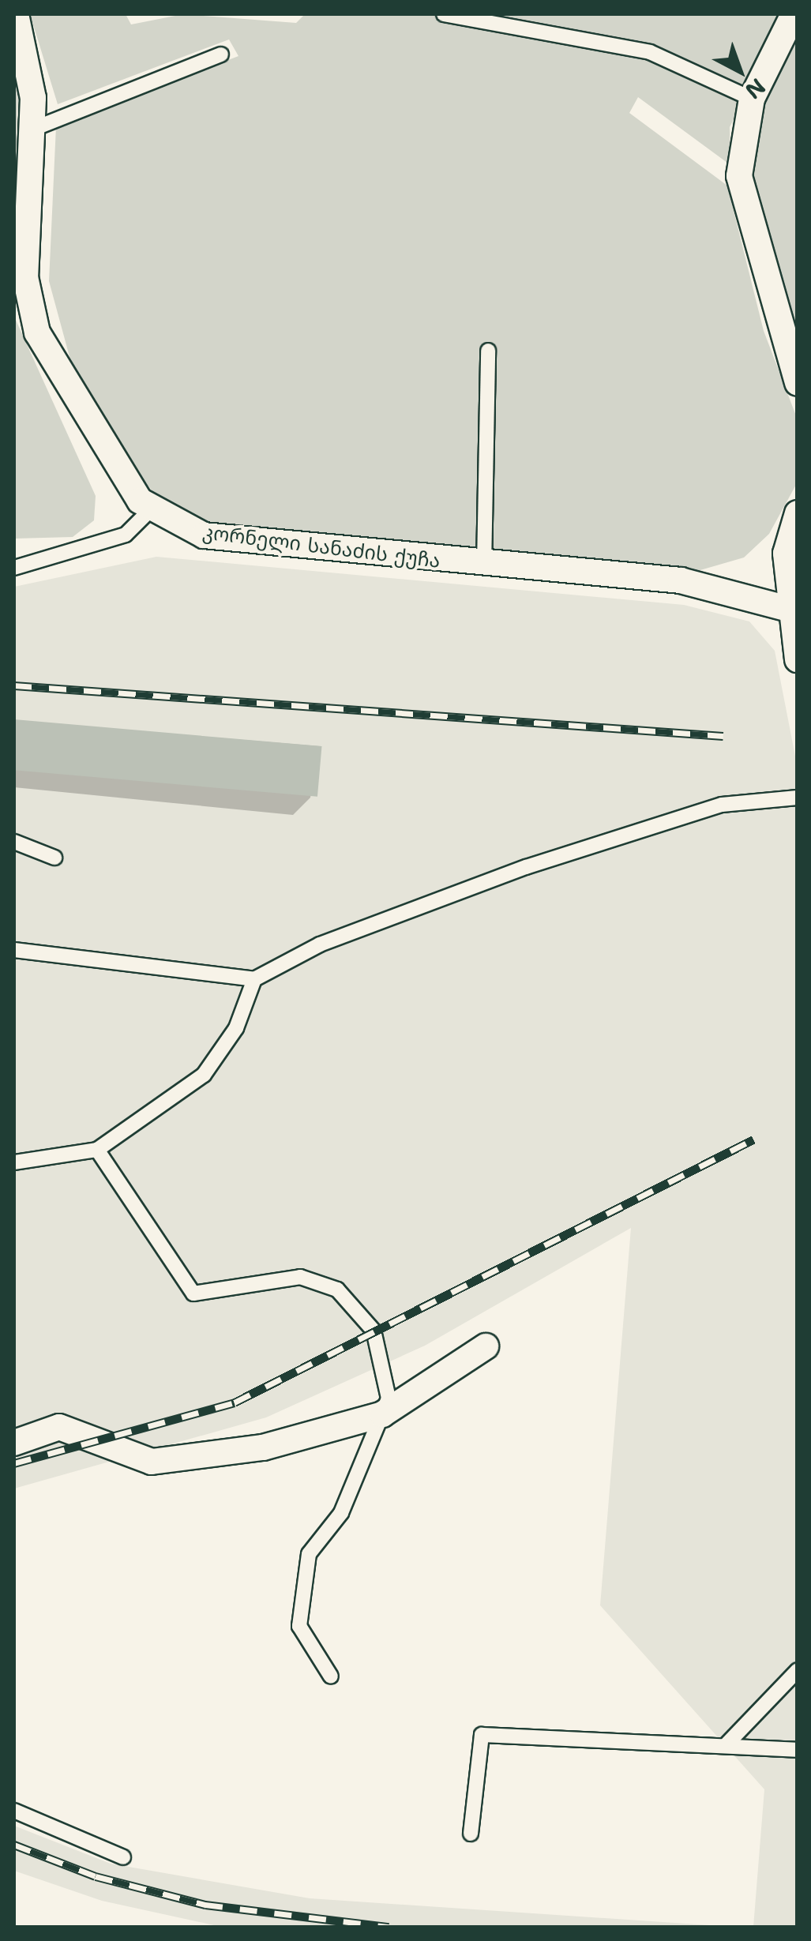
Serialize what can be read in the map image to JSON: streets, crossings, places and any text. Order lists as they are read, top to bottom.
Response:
{
  "streets": {
    "street": ["კორნელი სანაძის ქუჩა"]
  },
  "north": "bottom right"
}
